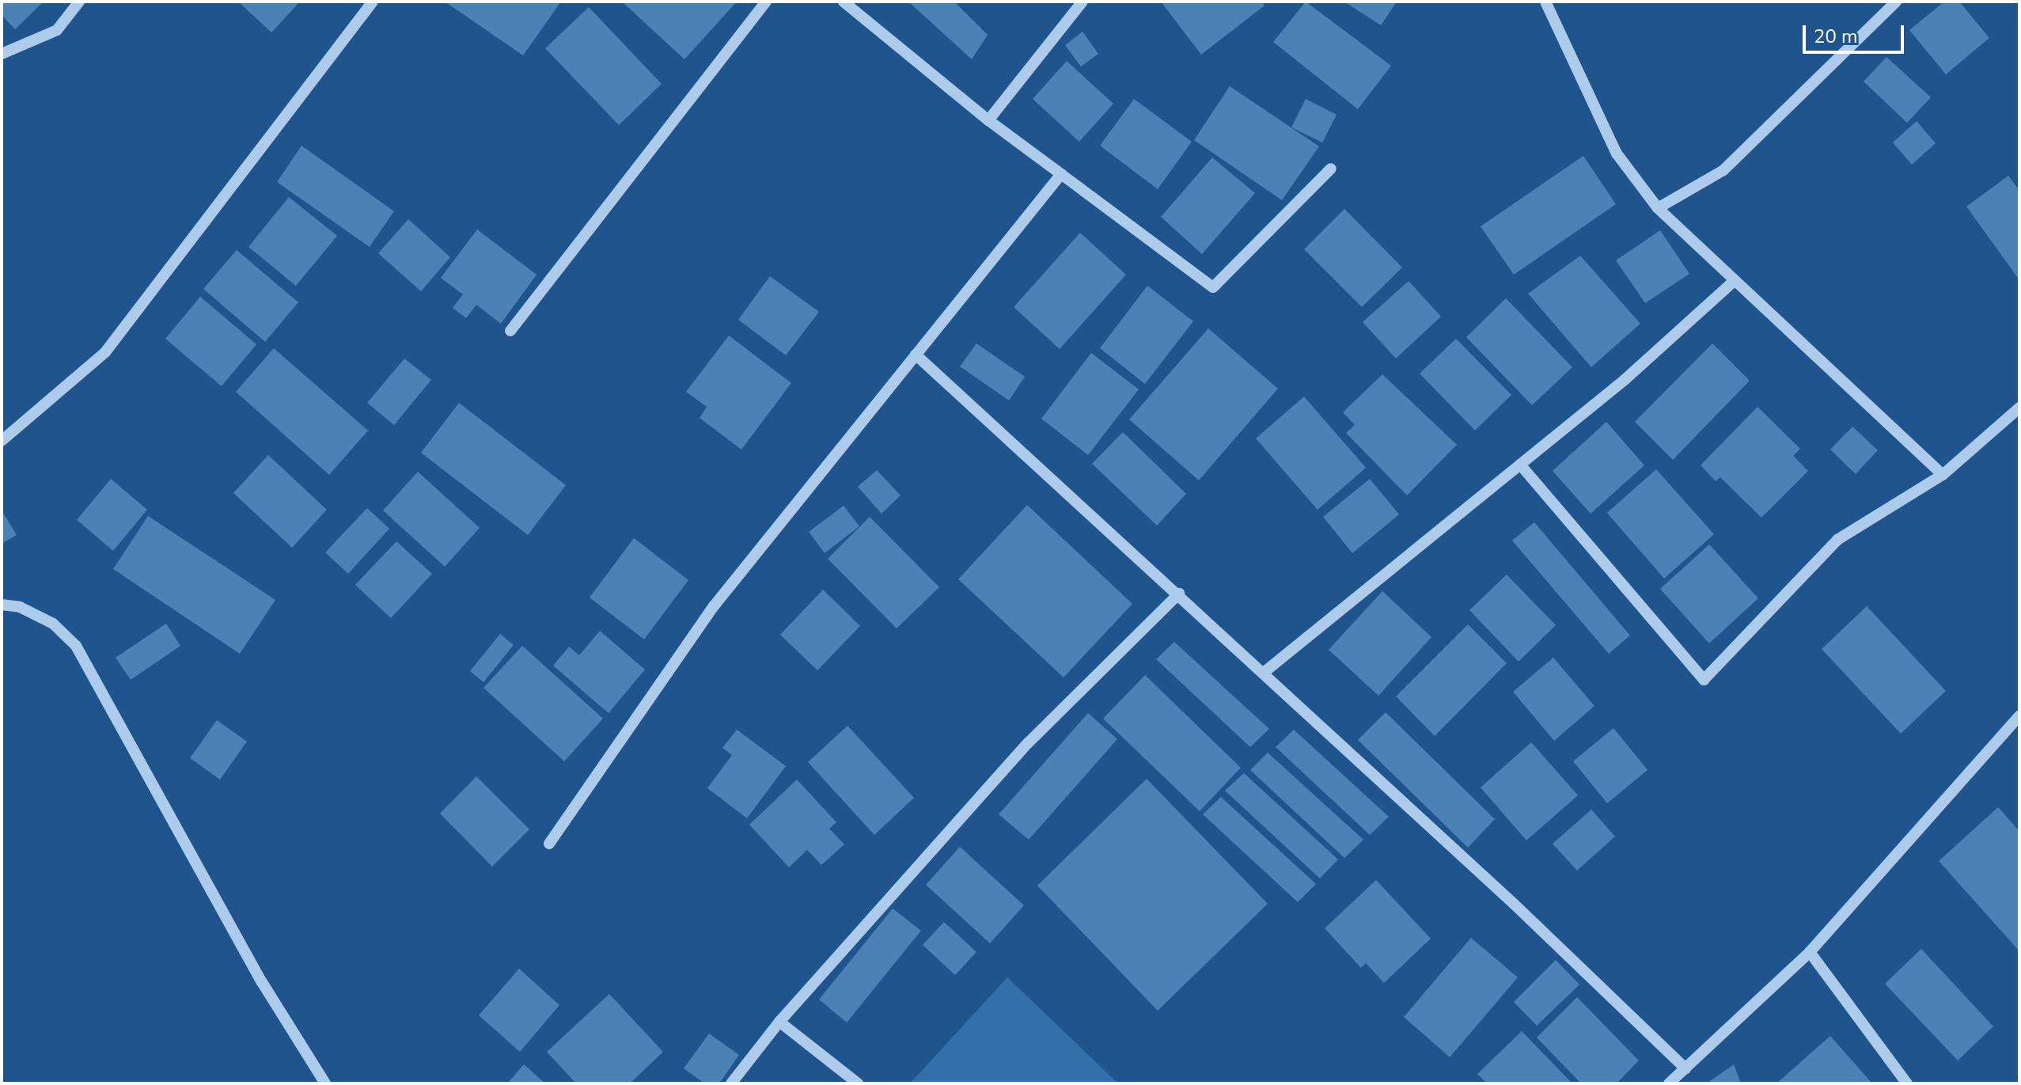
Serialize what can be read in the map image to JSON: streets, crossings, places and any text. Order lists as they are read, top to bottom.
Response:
{
  "scale_bar": "20 m"
}
